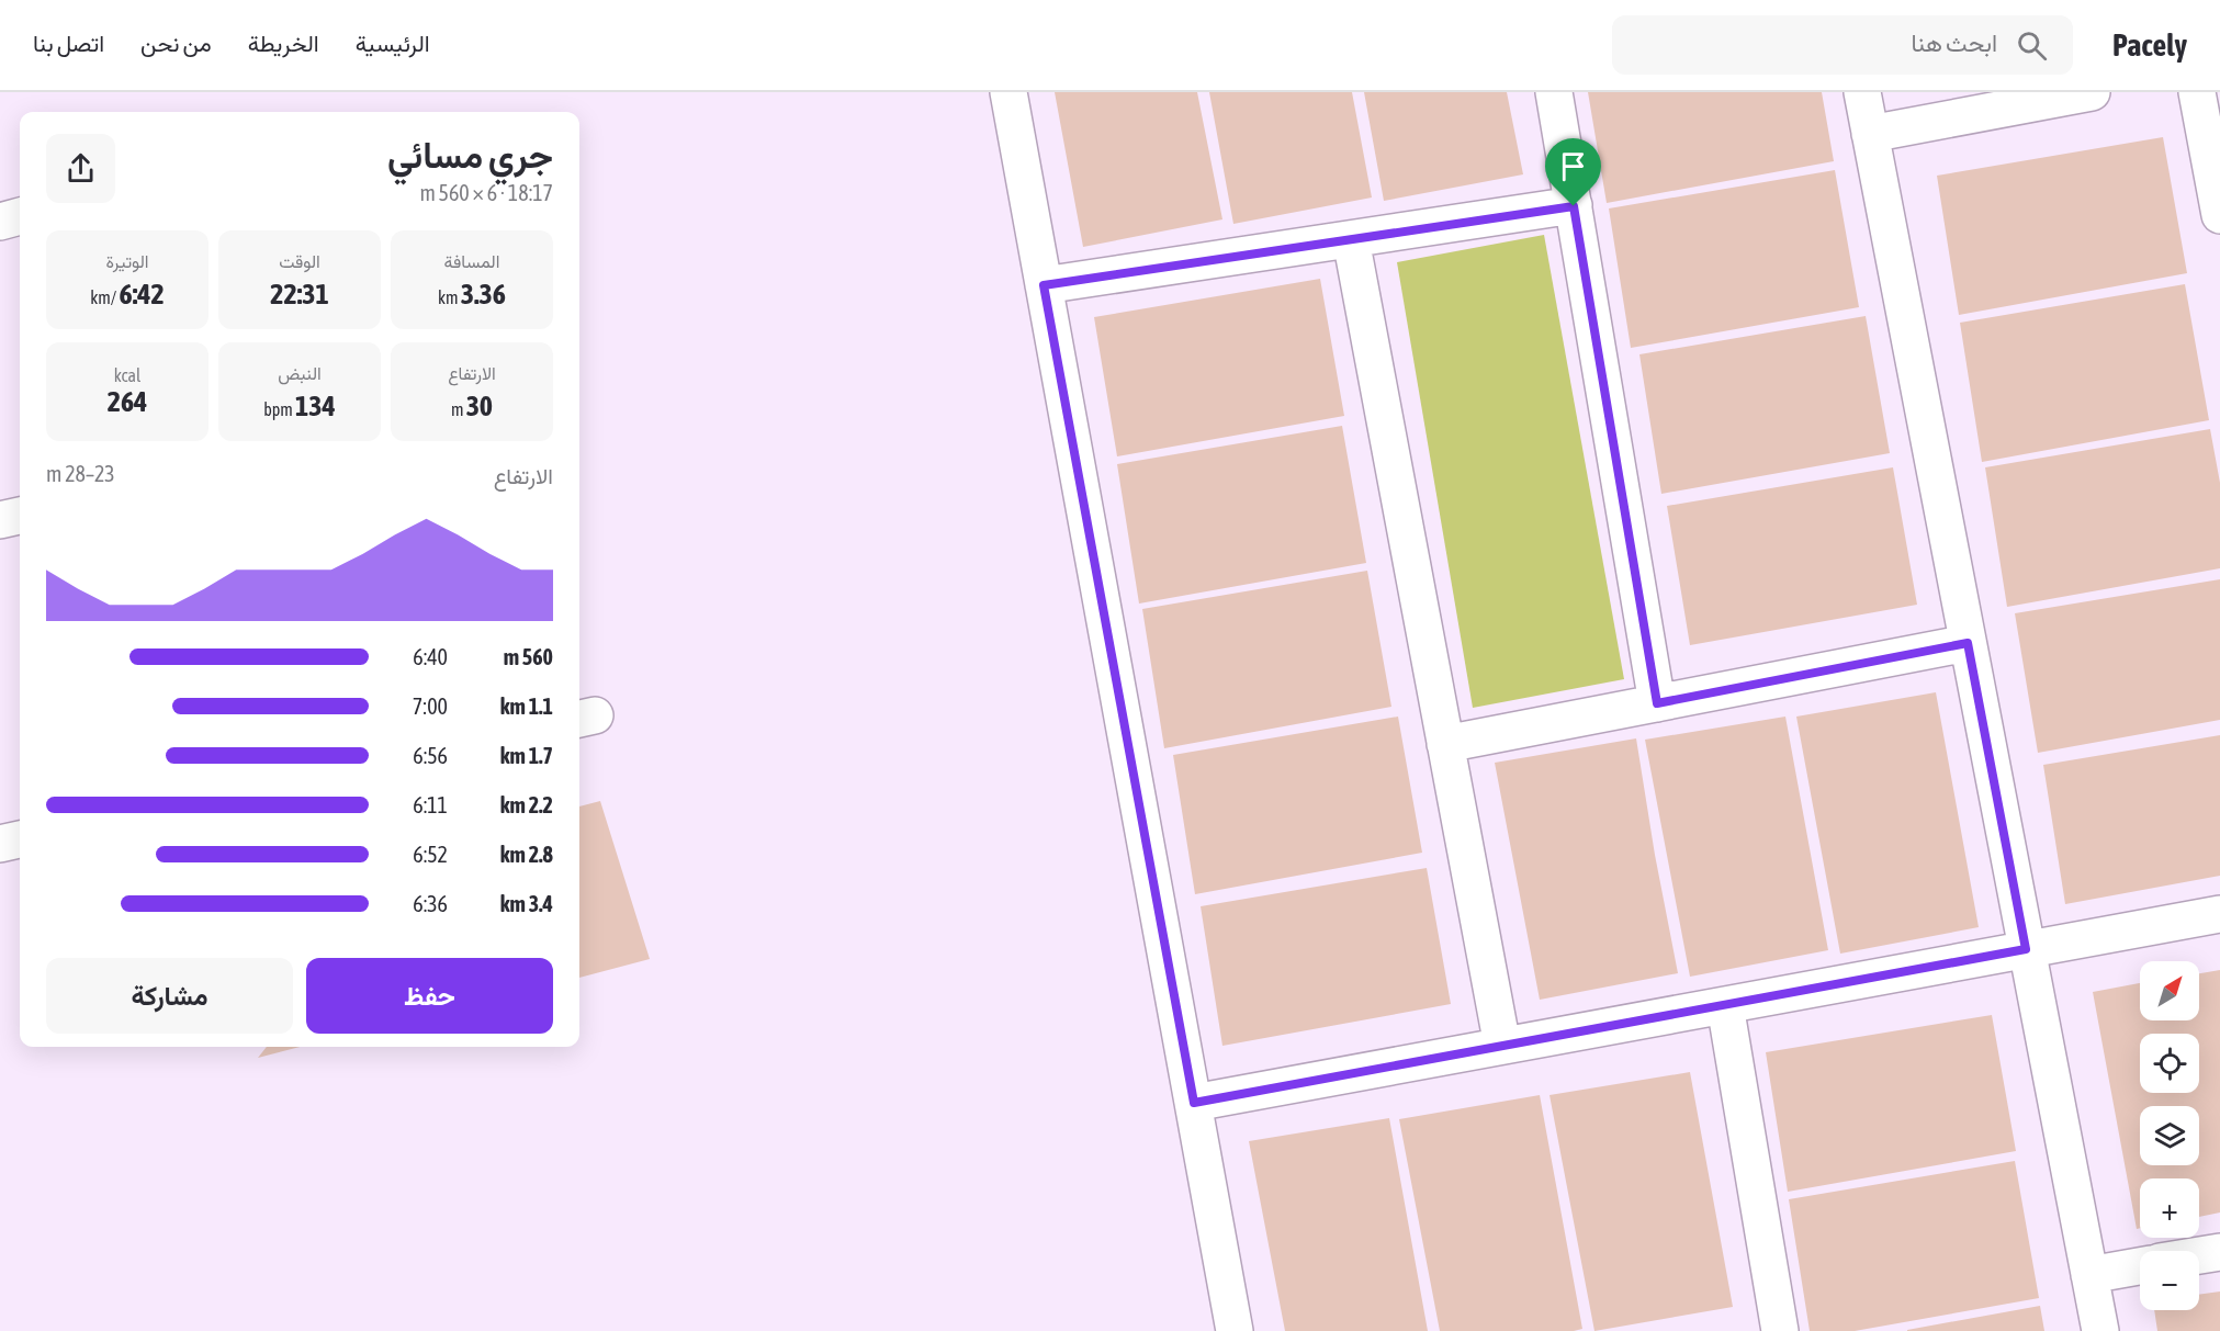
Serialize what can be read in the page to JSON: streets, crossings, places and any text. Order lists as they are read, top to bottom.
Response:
{
  "north": "top right",
  "page": {
    "header": "Pacely",
    "search": "ابحث هنا",
    "nav": [
      "الرئيسية",
      "الخريطة",
      "من نحن",
      "اتصل بنا"
    ],
    "heading": ["جري مسائي", "18:17 · 6 × 560 m"],
    "stats": [
      ["المسافة", "3.36 km"],
      ["الوقت", "22:31"],
      ["الوتيرة", "6:42 /km"],
      ["الارتفاع", "30 m"],
      ["النبض", "134 bpm"],
      ["kcal", "264"]
    ],
    "chart": ["الارتفاع", "23–28 m"],
    "list": [
      {
        "name": "560 m",
        "note": "6:40"
      },
      {
        "name": "1.1 km",
        "note": "7:00"
      },
      {
        "name": "1.7 km",
        "note": "6:56"
      },
      {
        "name": "2.2 km",
        "note": "6:11"
      },
      {
        "name": "2.8 km",
        "note": "6:52"
      },
      {
        "name": "3.4 km",
        "note": "6:36"
      }
    ],
    "buttons": ["حفظ", "مشاركة"],
    "map_buttons": ["+", "−"]
  }
}
